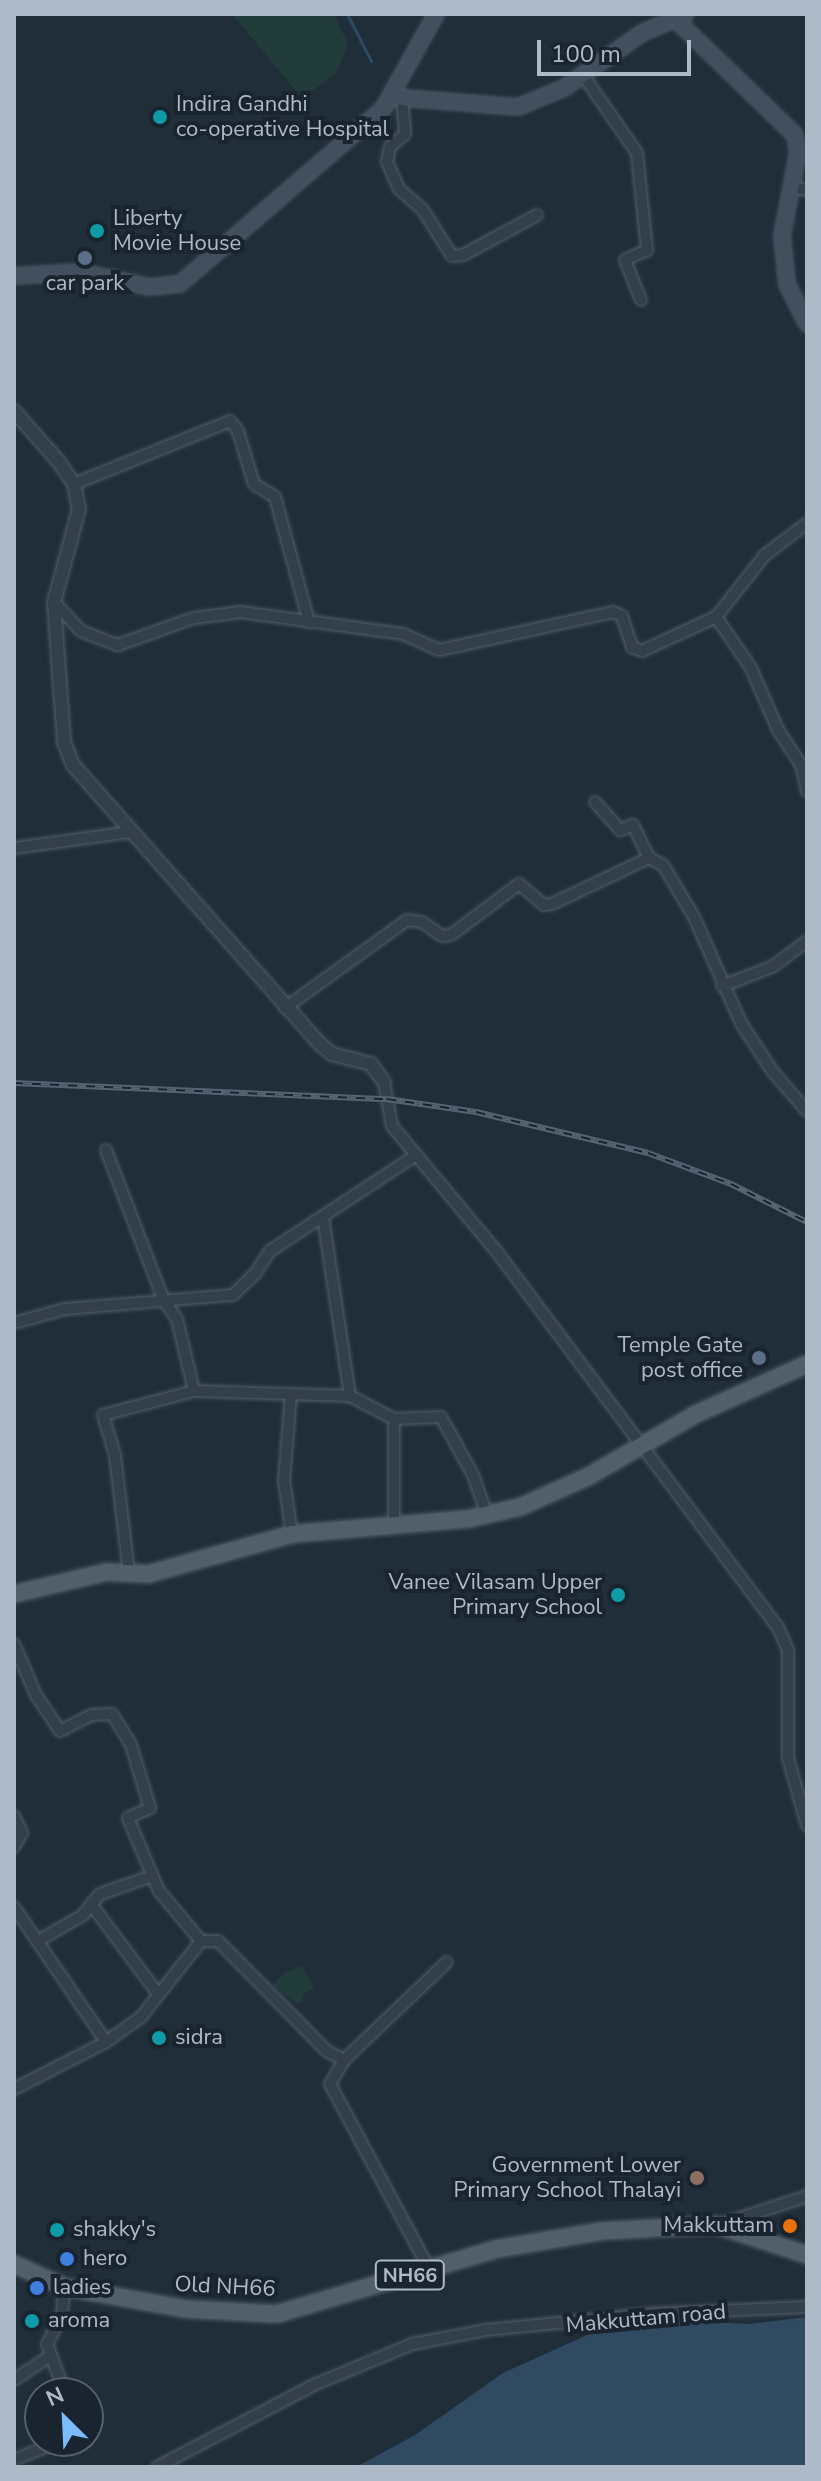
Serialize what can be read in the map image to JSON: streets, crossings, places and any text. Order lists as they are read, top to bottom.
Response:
{
  "streets": {
    "main road": ["NH66", "Old NH66"],
    "street": ["Makkuttam road"]
  },
  "places": [
    "Indira Gandhi co-operative Hospital",
    "Liberty Movie House",
    "car park",
    "Temple Gate post office",
    "Vanee Vilasam Upper Primary School",
    "sidra",
    "Government Lower Primary School Thalayi",
    "Makkuttam",
    "shakky's",
    "hero",
    "ladies",
    "aroma"
  ],
  "scale_bar": "100 m",
  "north": "top left"
}
